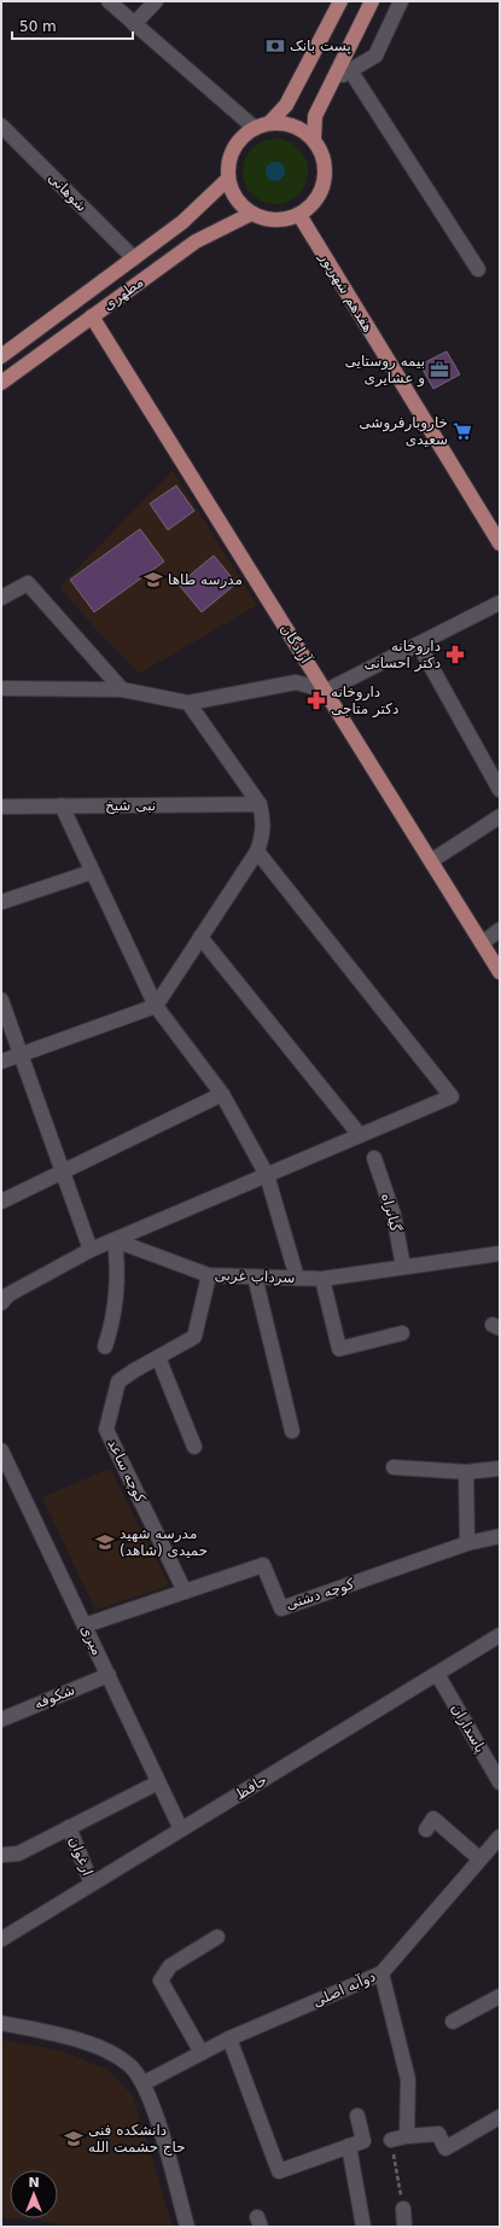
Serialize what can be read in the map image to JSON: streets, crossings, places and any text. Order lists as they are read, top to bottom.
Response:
{
  "streets": {
    "main road": ["هفدهم شهریور", "مطهری", "آزادگان"],
    "street": [
      "شوهانی",
      "نبی شیخ",
      "گیانراه",
      "سرداب غربی",
      "کوچه ساعد",
      "کوچه دشتی",
      "میری",
      "شکوفه",
      "پاسداران",
      "حافظ",
      "ارغوان",
      "دوآبه اصلی"
    ]
  },
  "crossings": [
    ["شوهانی", "مطهری"],
    ["هفدهم شهریور", "مطهری"],
    ["مطهری", "آزادگان"],
    ["گیانراه", "سرداب غربی"],
    ["کوچه ساعد", "کوچه دشتی"],
    ["کوچه دشتی", "میری"],
    ["میری", "شکوفه"],
    ["میری", "حافظ"],
    ["پاسداران", "حافظ"],
    ["حافظ", "ارغوان"]
  ],
  "places": {
    "bank": ["پست بانک"],
    "office": ["بیمه روستایی و عشایری"],
    "supermarket": ["خاروبارفروشی سعیدی"],
    "school or university": ["مدرسه طاها", "مدرسه شهید حمیدی (شاهد)", "دانشکده فنی حاج حشمت الله"],
    "pharmacy": ["داروخانه دکتر احسانی", "داروخانه دکتر متاجی"]
  },
  "scale_bar": "50 m",
  "north": "top"
}
